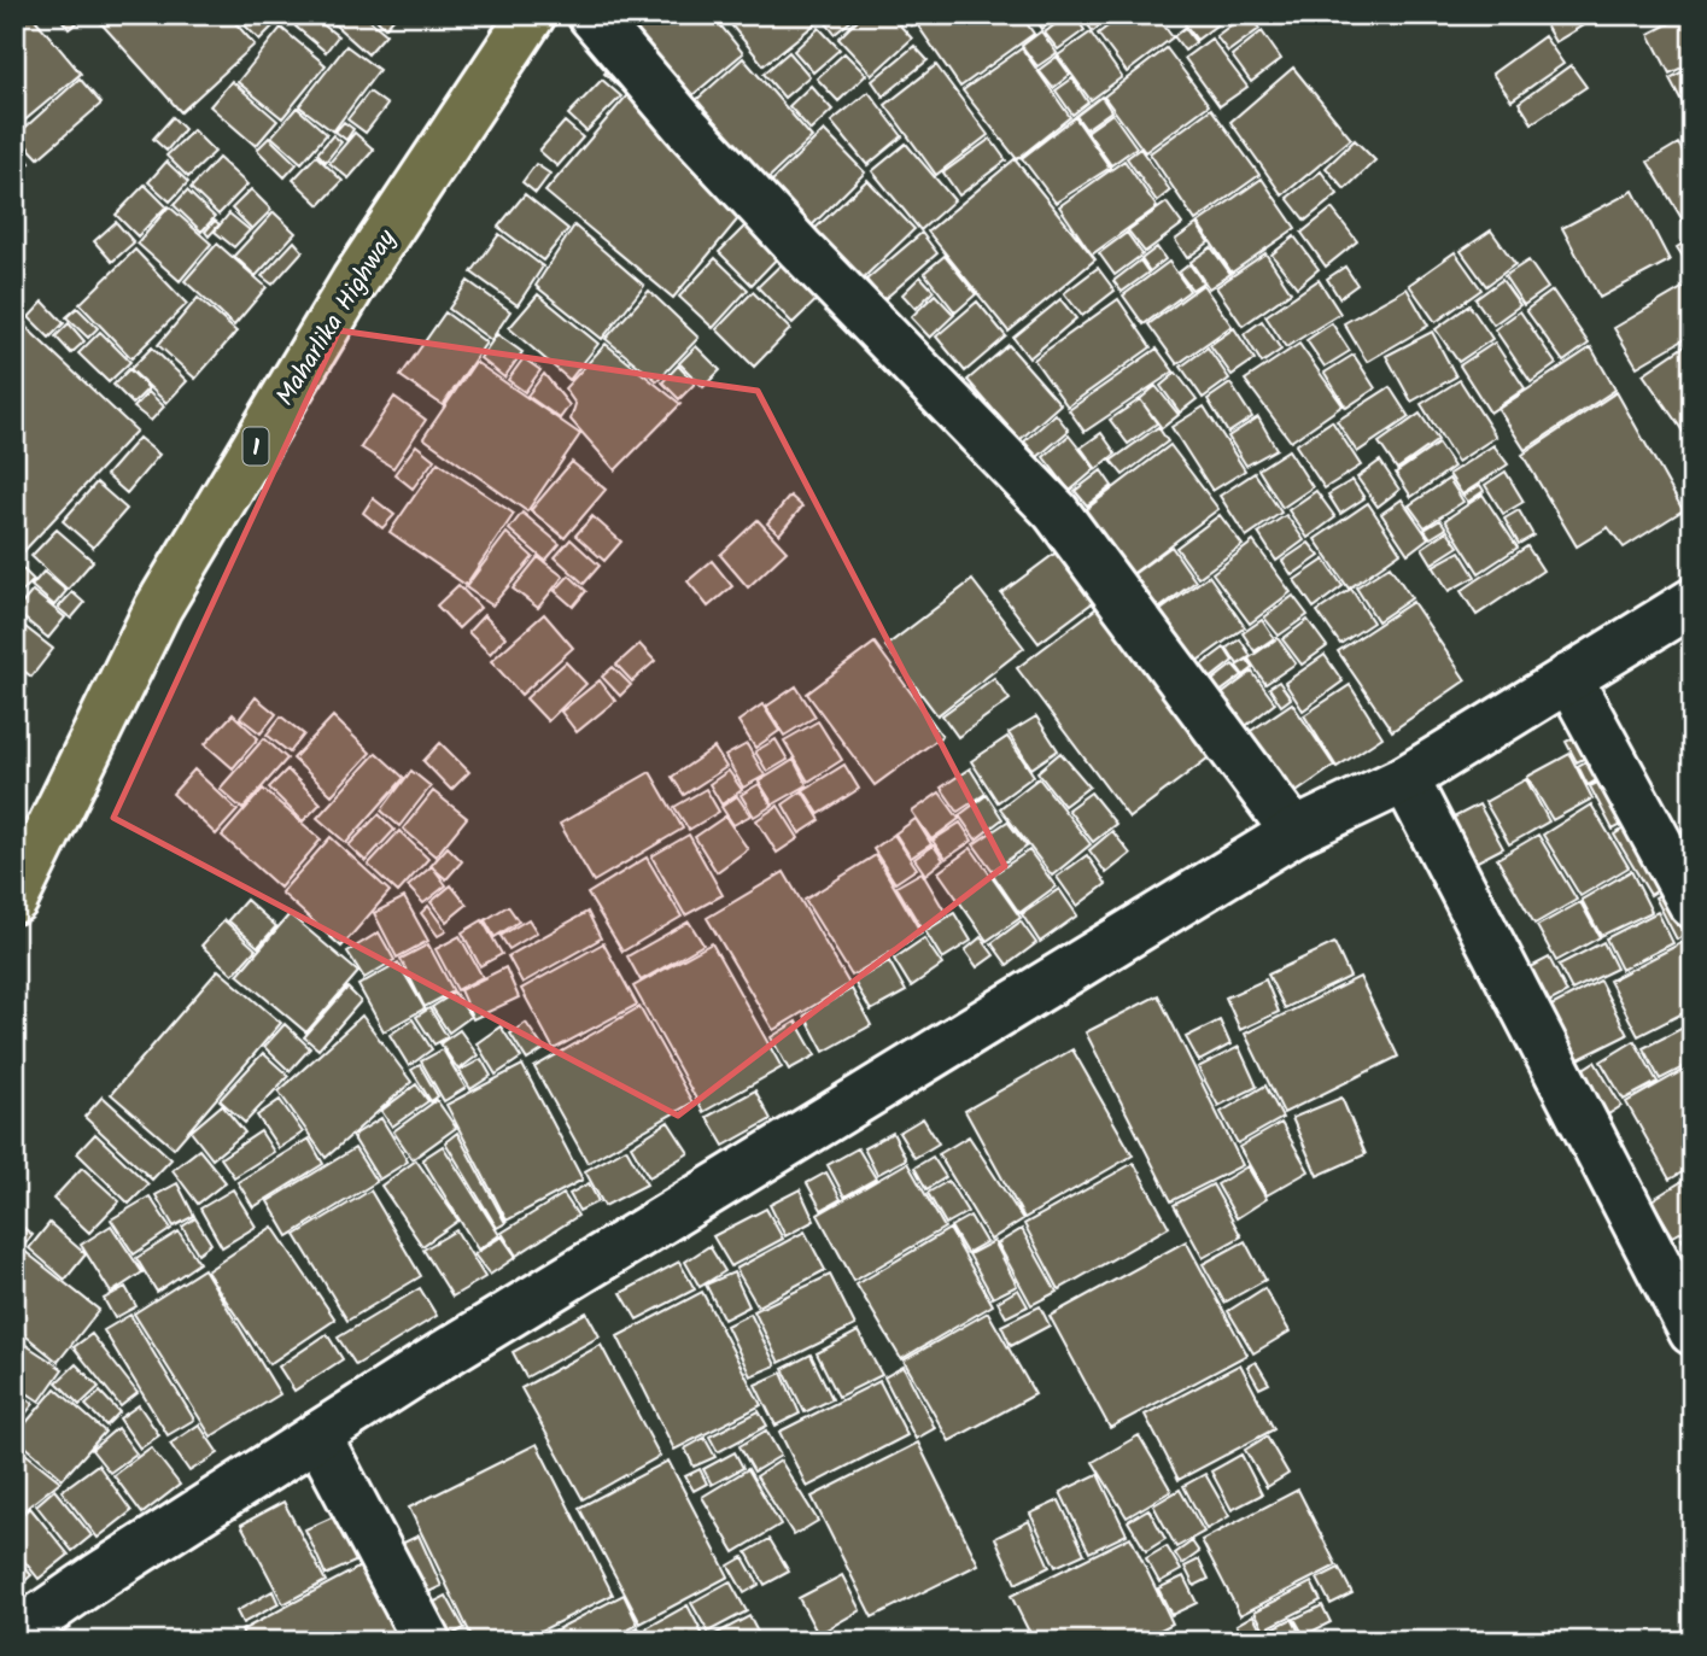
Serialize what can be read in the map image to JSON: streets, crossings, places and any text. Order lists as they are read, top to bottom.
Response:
{
  "streets": {
    "highway": ["Maharlika Highway", "1"]
  }
}
